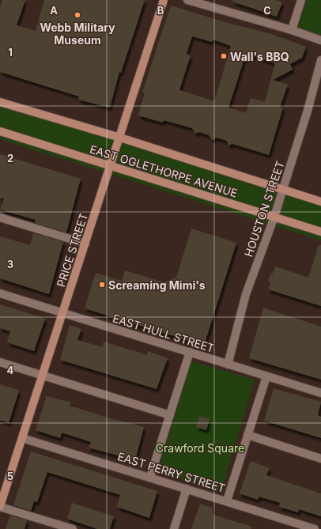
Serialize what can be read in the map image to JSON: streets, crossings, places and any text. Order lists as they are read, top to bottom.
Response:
{
  "streets": {
    "main road": ["EAST OGLETHORPE AVENUE", "PRICE STREET"],
    "street": ["HOUSTON STREET", "EAST HULL STREET", "EAST PERRY STREET"]
  },
  "crossings": [
    ["EAST OGLETHORPE AVENUE", "HOUSTON STREET"],
    ["EAST OGLETHORPE AVENUE", "PRICE STREET"],
    ["HOUSTON STREET", "EAST HULL STREET"],
    ["PRICE STREET", "EAST HULL STREET"],
    ["PRICE STREET", "EAST PERRY STREET"]
  ],
  "parks": ["Crawford Square"],
  "places": ["Webb Military Museum", "Wall's BBQ", "Screaming Mimi's"],
  "grid": {
    "columns": ["A", "B", "C"],
    "rows": [
      "1",
      "2",
      "3",
      "4",
      "5"
    ]
  }
}
